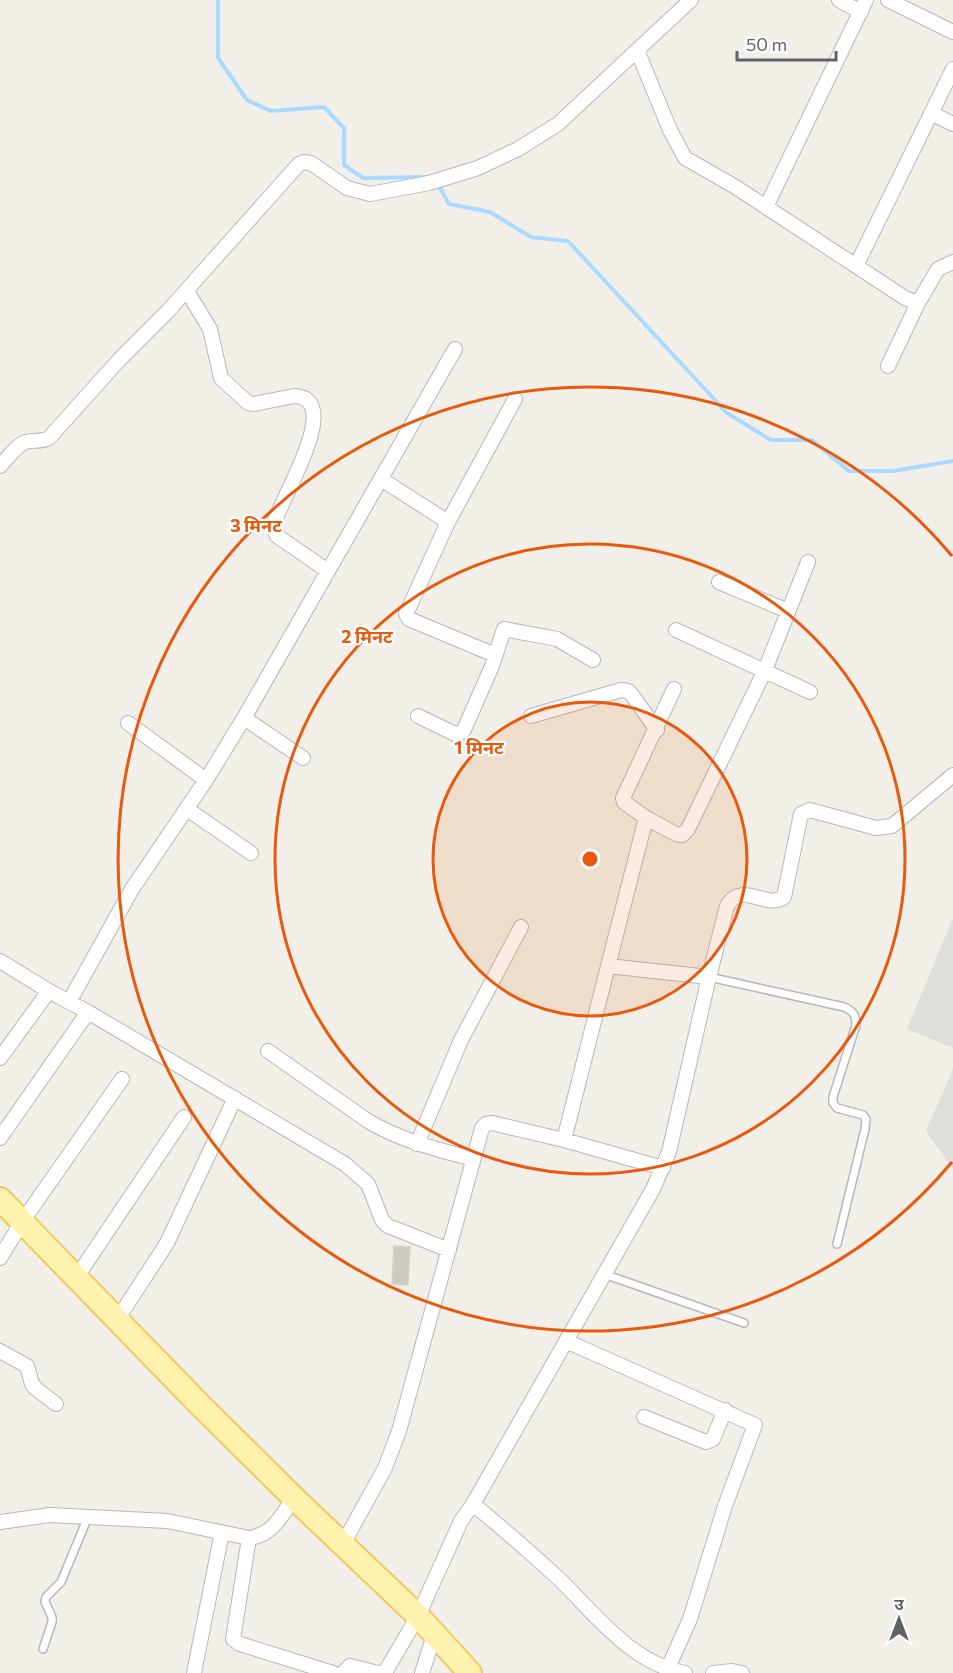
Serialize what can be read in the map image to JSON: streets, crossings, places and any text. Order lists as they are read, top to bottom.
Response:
{
  "scale_bar": "50 m",
  "north": "top",
  "rings": ["3 मिनट", "2 मिनट", "1 मिनट"]
}
